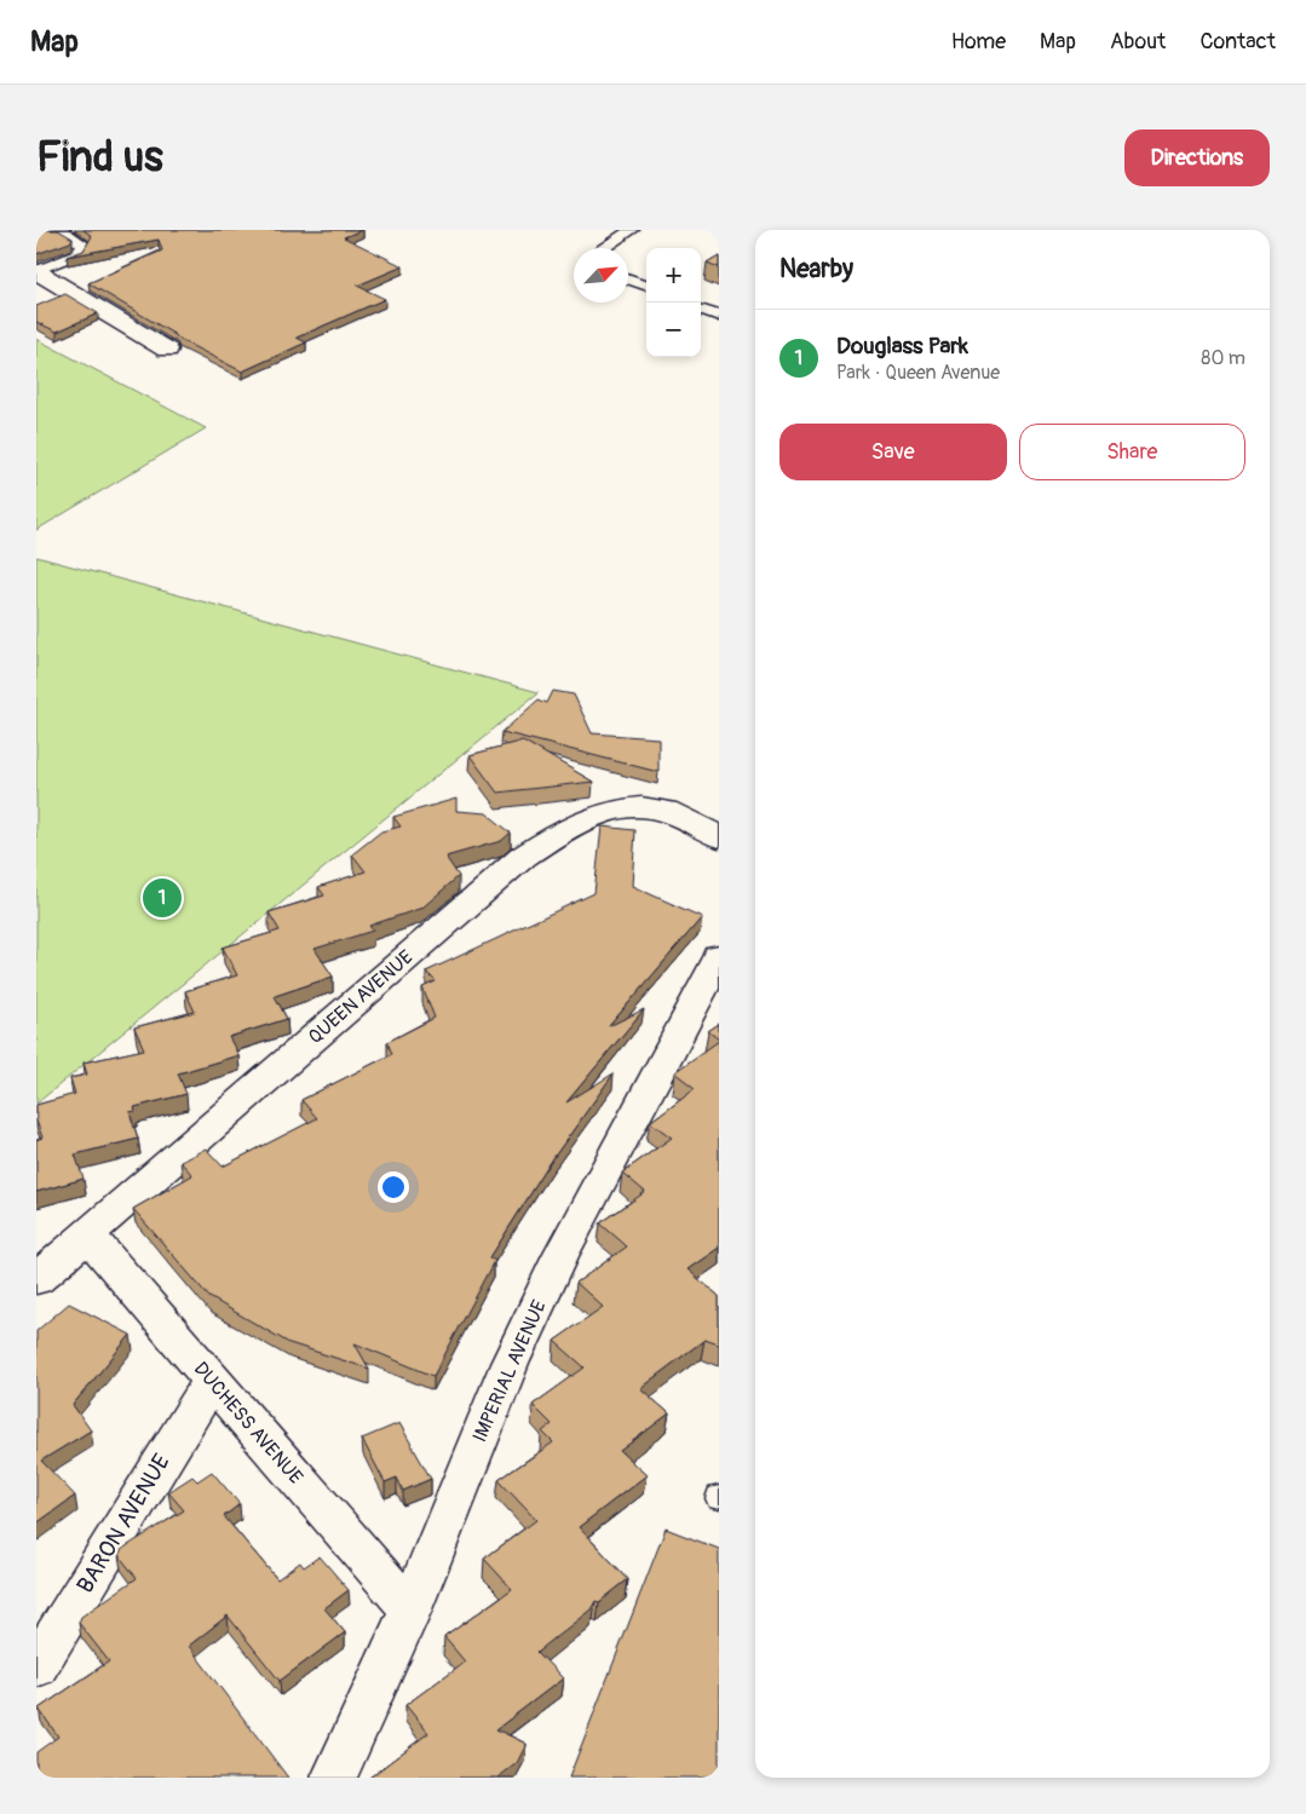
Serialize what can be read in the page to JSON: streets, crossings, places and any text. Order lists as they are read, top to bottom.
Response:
{
  "streets": {
    "street": [
      "QUEEN AVENUE",
      "IMPERIAL AVENUE",
      "DUCHESS AVENUE",
      "BARON AVENUE"
    ]
  },
  "crossings": [
    ["QUEEN AVENUE", "DUCHESS AVENUE"],
    ["IMPERIAL AVENUE", "DUCHESS AVENUE"],
    ["DUCHESS AVENUE", "BARON AVENUE"]
  ],
  "north": "top right",
  "page": {
    "header": "Map",
    "nav": [
      "Home",
      "Map",
      "About",
      "Contact"
    ],
    "buttons": [
      "Directions",
      ["Save", "Share"]
    ],
    "title": "Find us",
    "heading": "Nearby",
    "map_buttons": ["+", "−"],
    "list": [
      {
        "mark": "1",
        "name": "Douglass Park",
        "note": "Park · Queen Avenue",
        "value": "80 m"
      }
    ],
    "pins": "1"
  }
}
